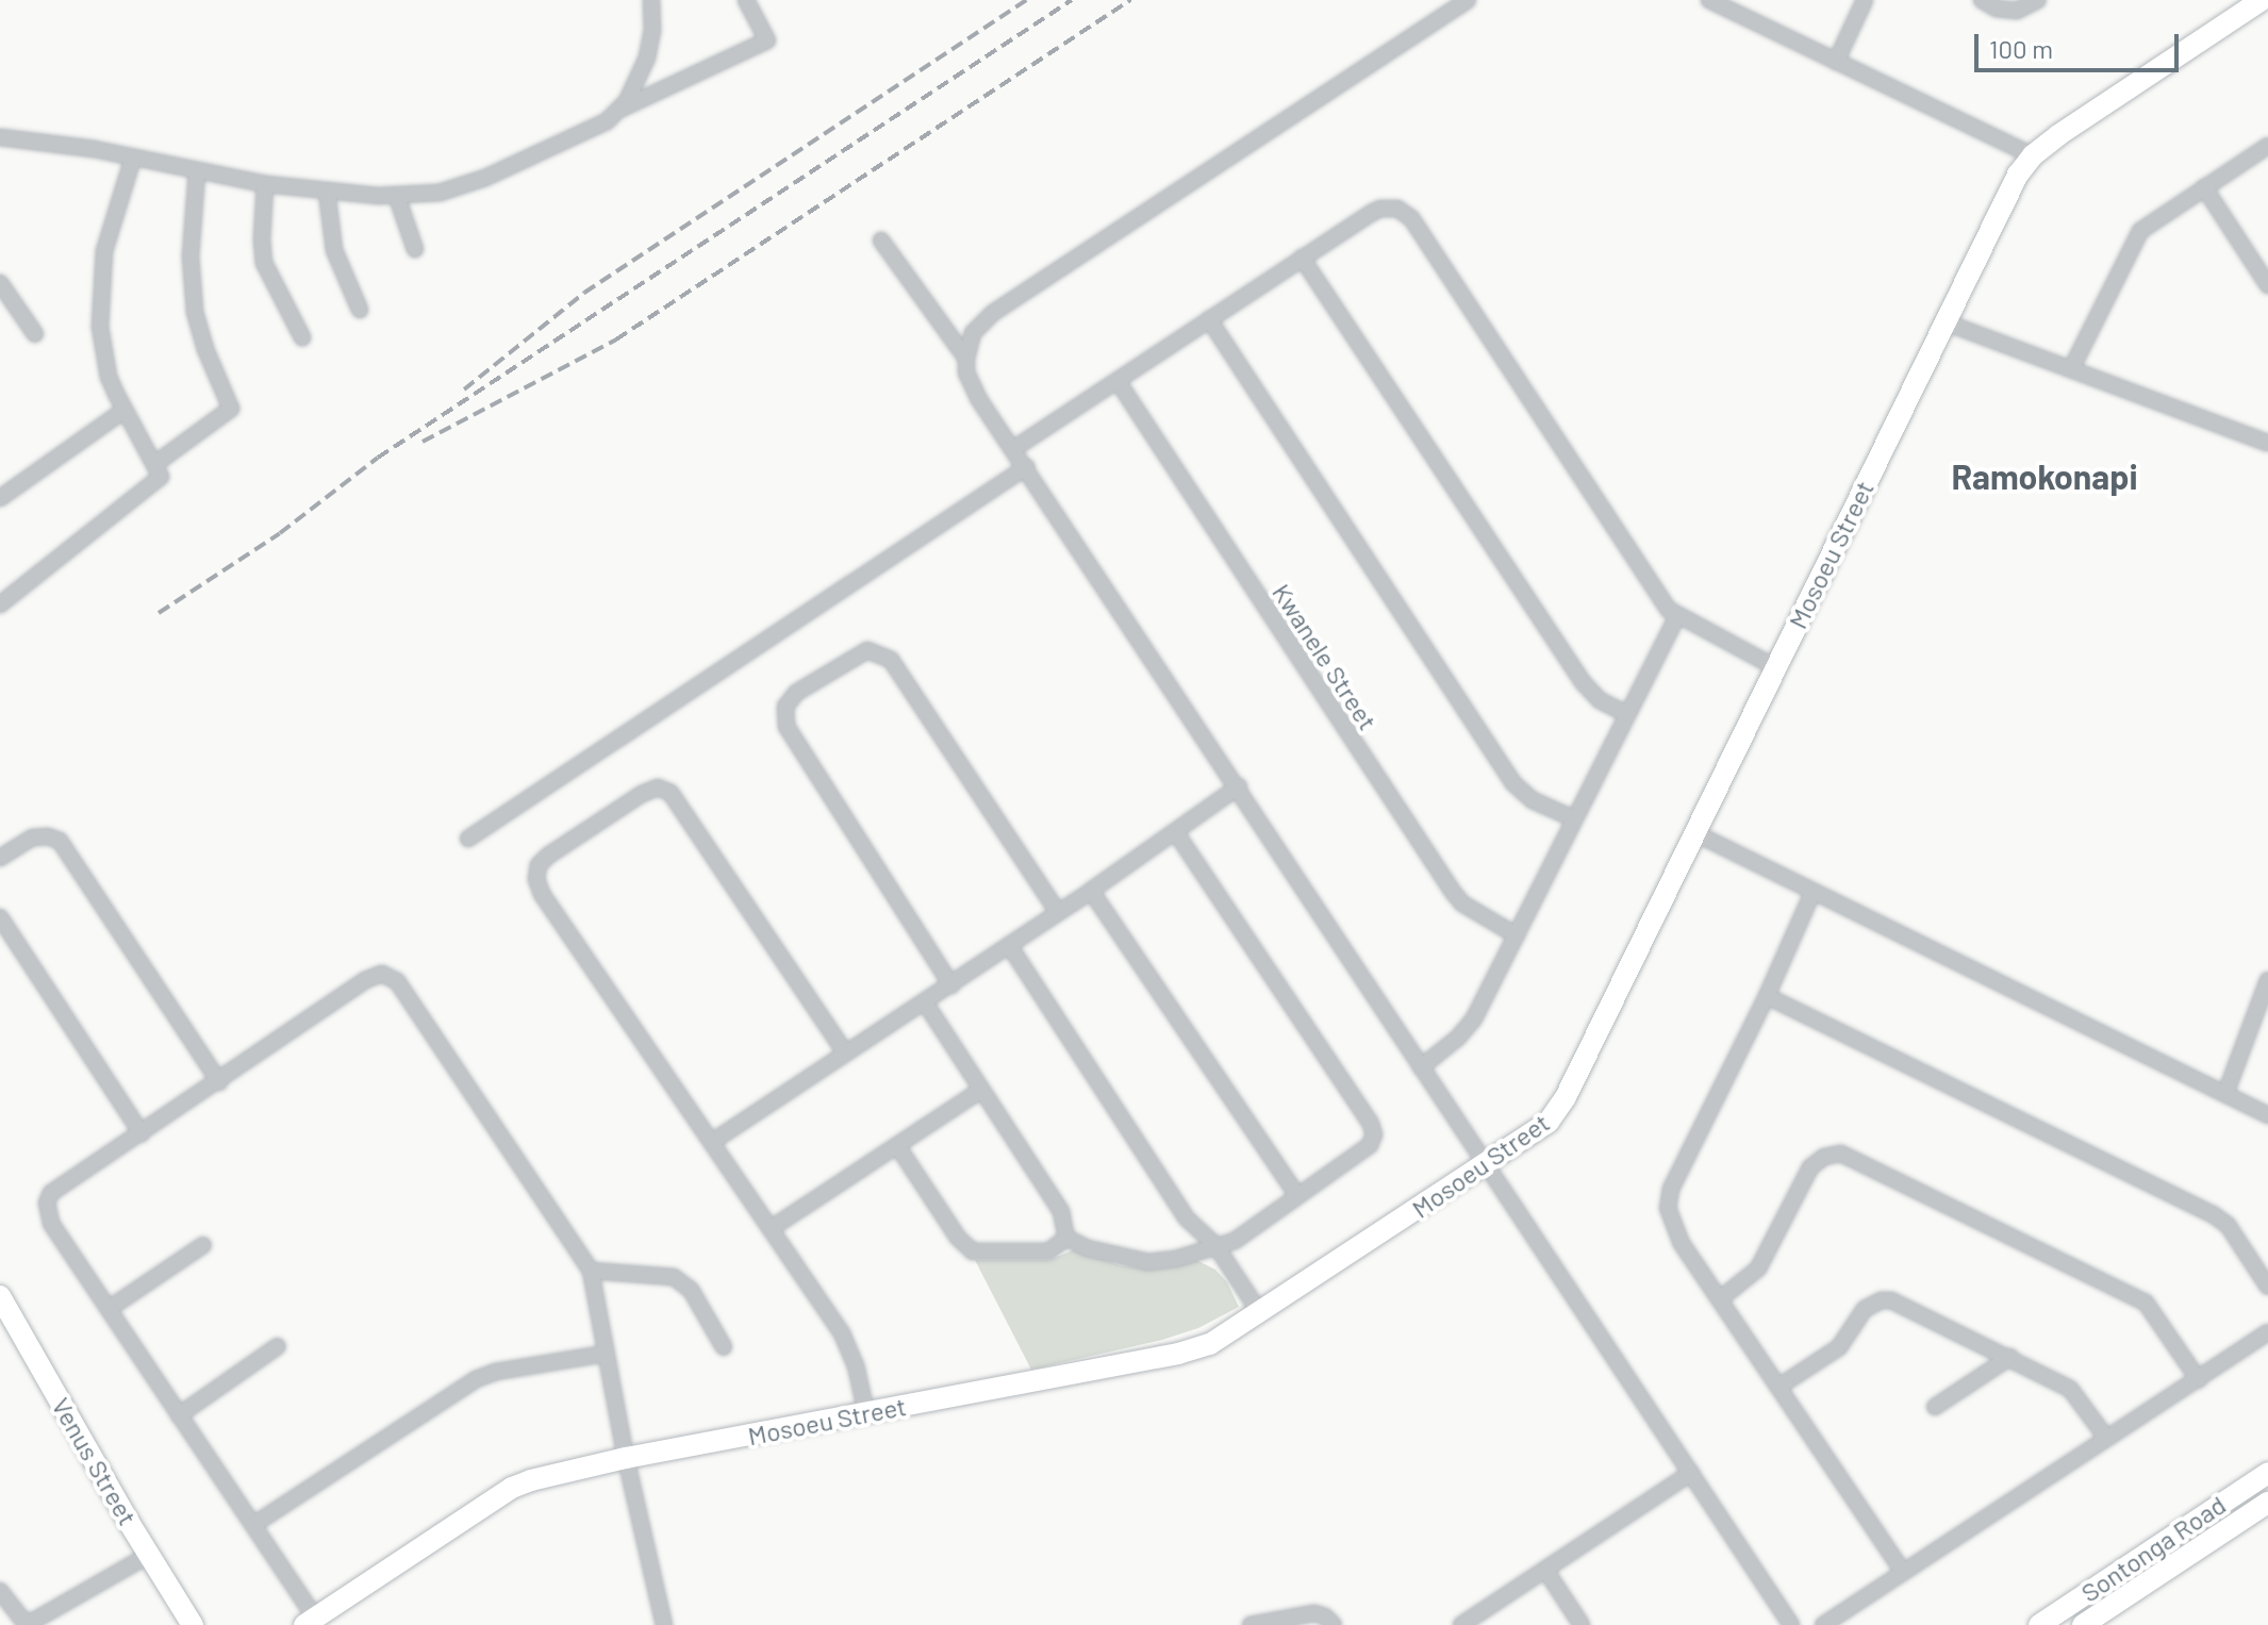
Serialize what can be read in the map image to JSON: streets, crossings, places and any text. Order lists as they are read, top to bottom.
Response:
{
  "streets": {
    "street": [
      "Mosoeu Street",
      "Kwanele Street",
      "Venus Street",
      "Sontonga Road"
    ]
  },
  "districts": ["Ramokonapi"],
  "scale_bar": "100 m"
}
